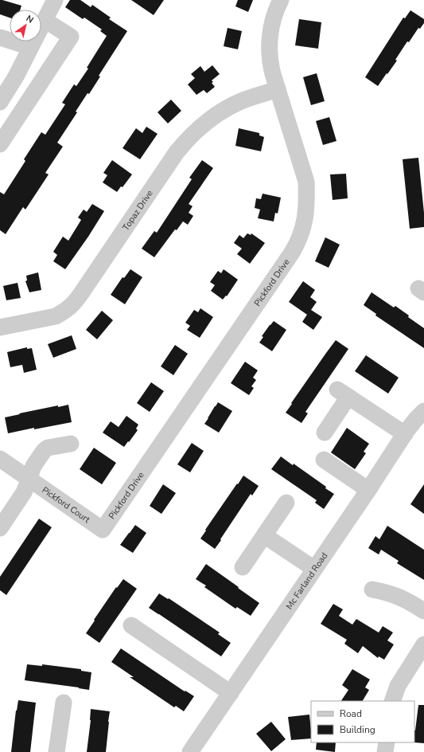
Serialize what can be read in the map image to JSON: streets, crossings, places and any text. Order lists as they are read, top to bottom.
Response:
{
  "streets": {
    "street": [
      "Topaz Drive",
      "Pickford Drive",
      "Pickford Court",
      "Mc Farland Road"
    ]
  },
  "crossings": [
    ["Topaz Drive", "Pickford Drive"],
    ["Pickford Drive", "Pickford Court"]
  ],
  "legend": ["Road", "Building"],
  "north": "top right"
}
